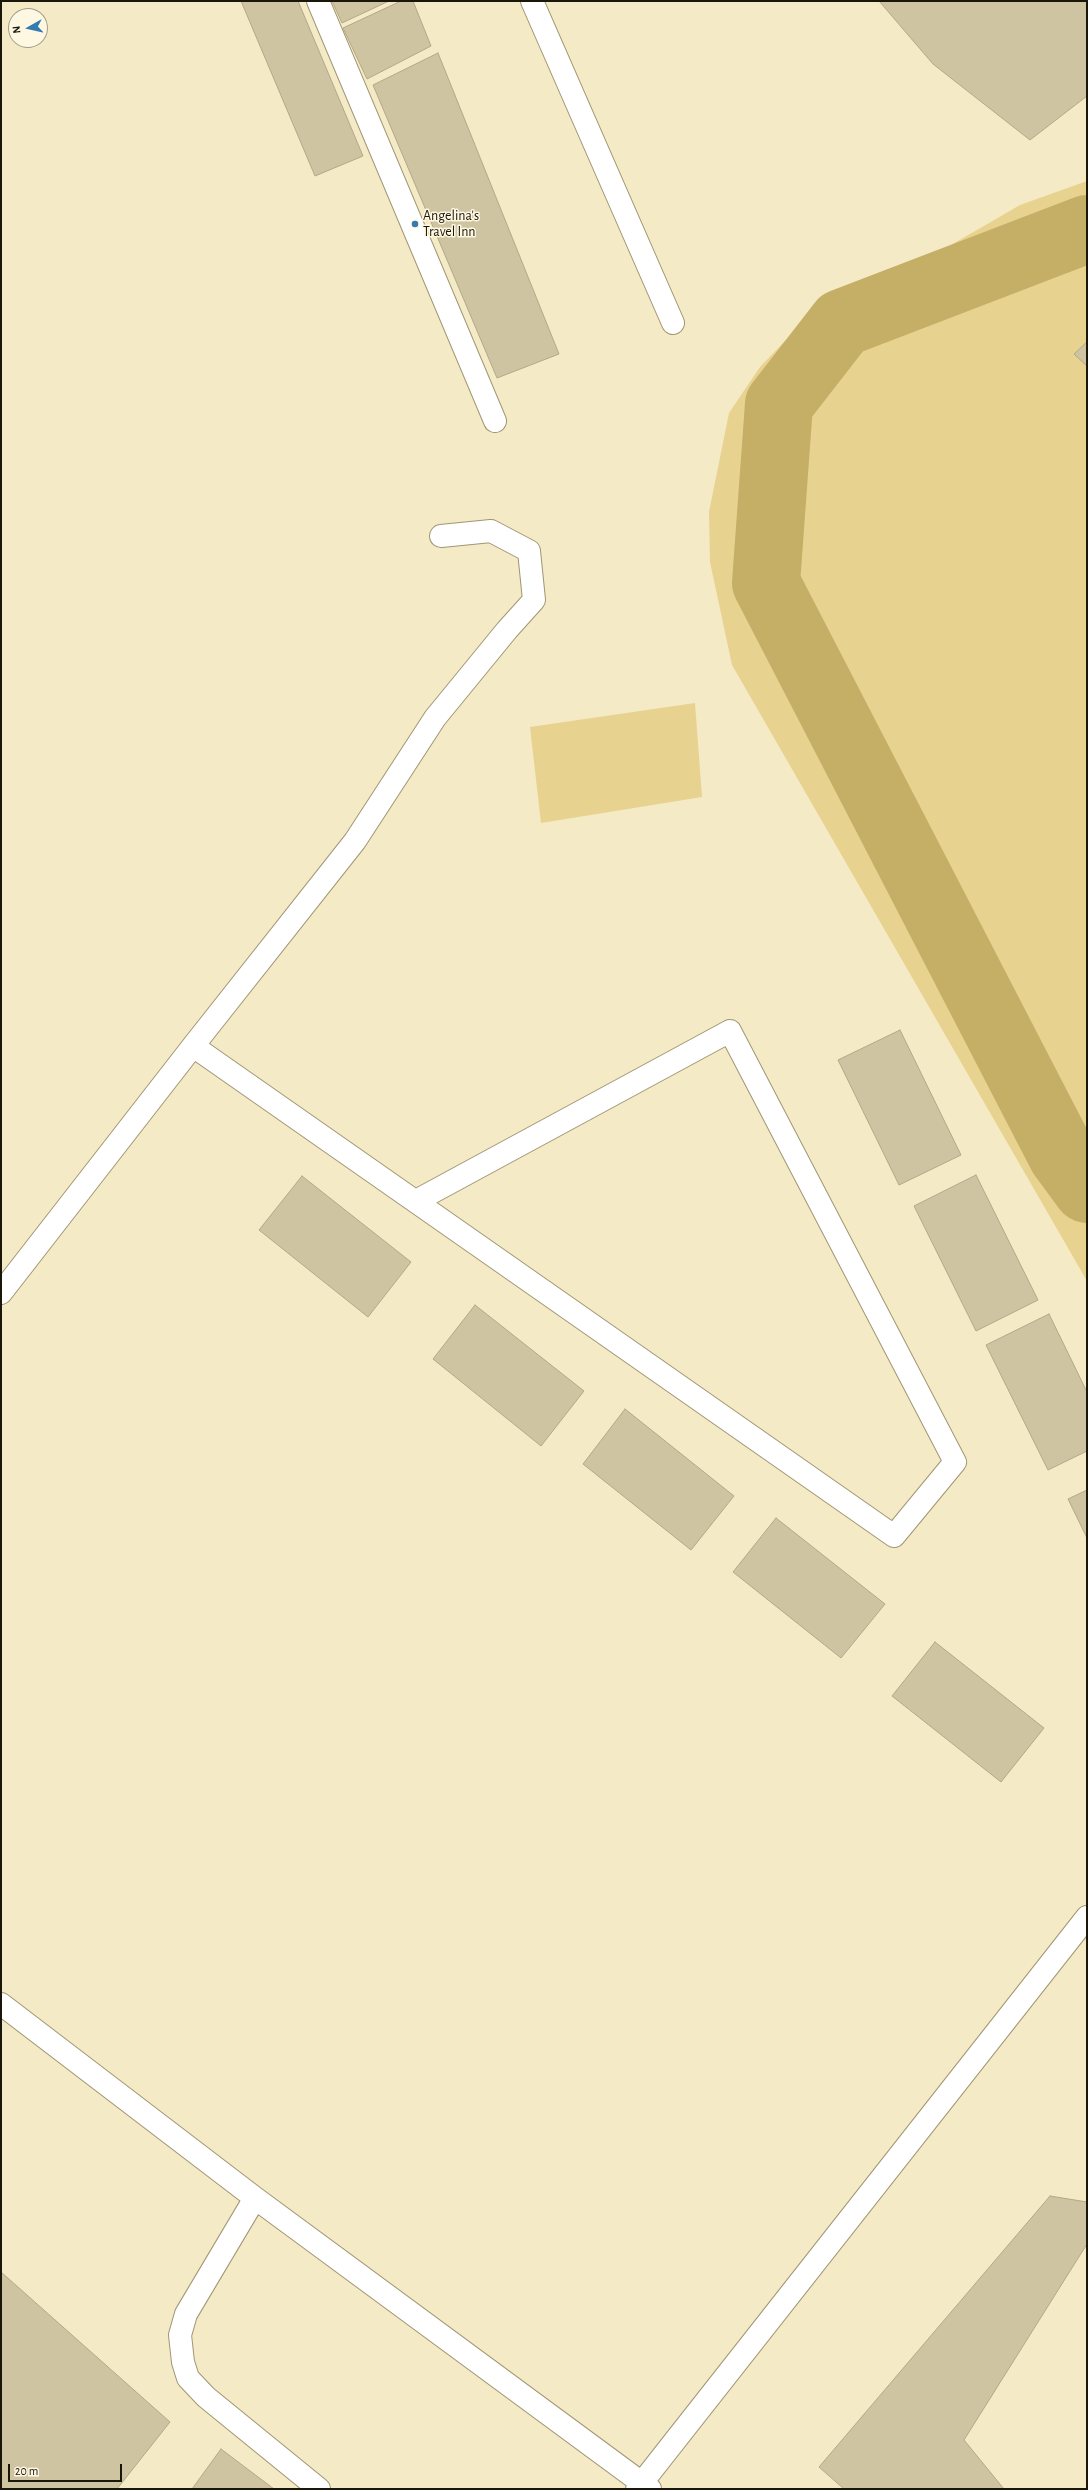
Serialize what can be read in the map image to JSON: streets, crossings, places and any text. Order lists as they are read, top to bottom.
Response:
{
  "places": ["Angelina's Travel Inn"],
  "scale_bar": "20 m",
  "north": "left"
}
